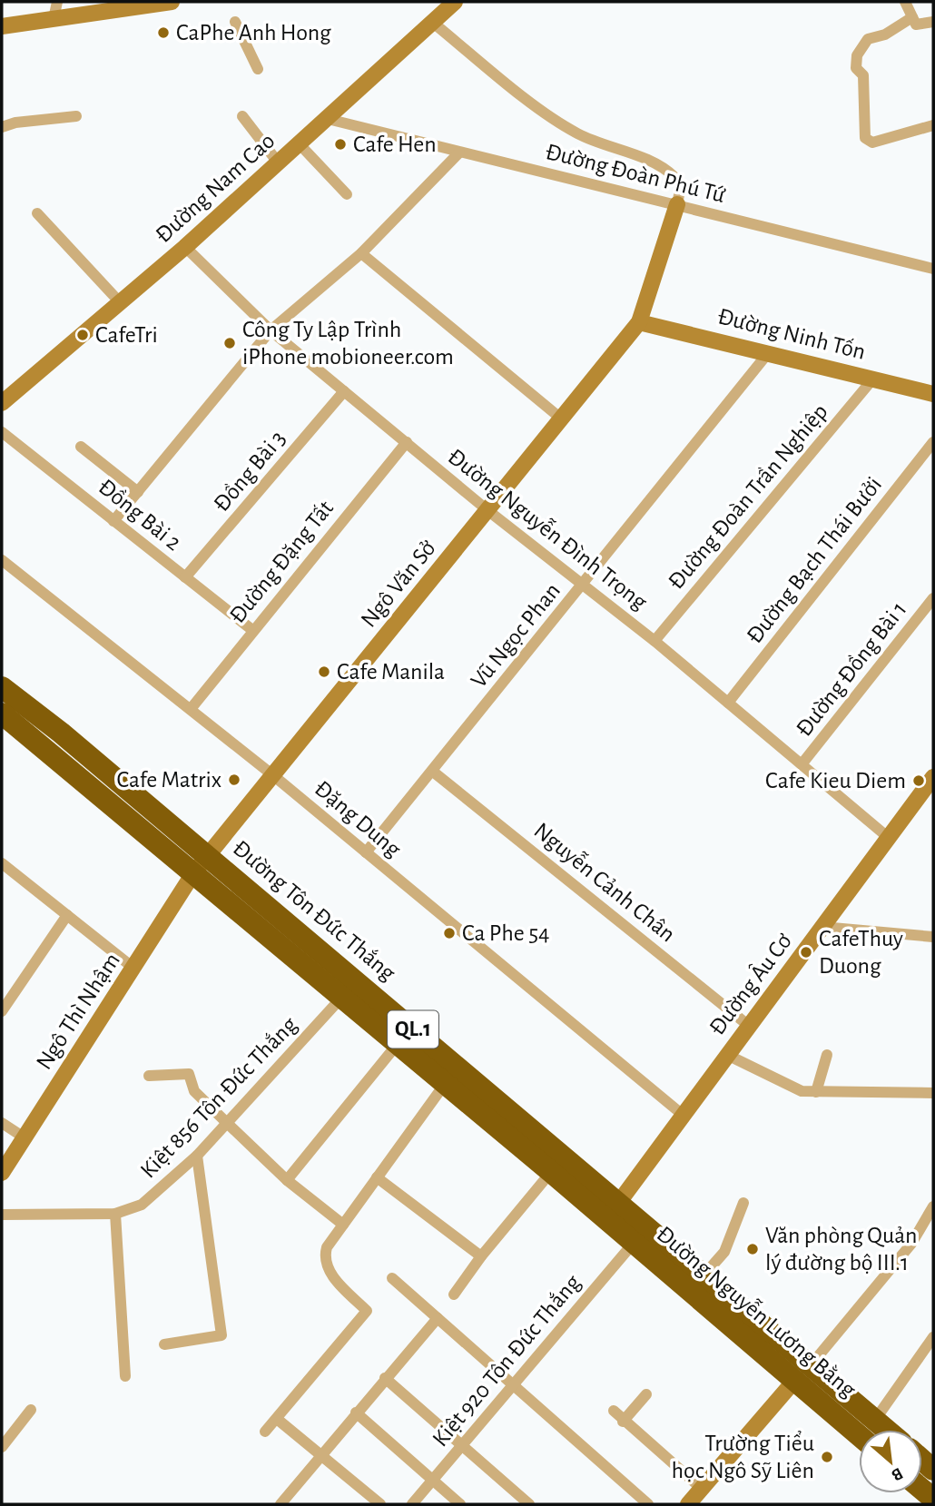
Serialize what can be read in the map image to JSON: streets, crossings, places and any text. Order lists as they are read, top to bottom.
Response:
{
  "streets": {
    "highway": ["Đường Tôn Đức Thắng", "QL.1", "Đường Nguyễn Lương Bằng"],
    "street": [
      "Đường Đoàn Phú Tứ",
      "Đường Nam Cao",
      "Đường Ninh Tốn",
      "Đồng Bài 3",
      "Đường Đoàn Trần Nghiệp",
      "Đồng Bài 2",
      "Đường Nguyễn Đình Trọng",
      "Đường Bạch Thái Bưởi",
      "Đường Đặng Tất",
      "Ngô Văn Sở",
      "Vũ Ngọc Phan",
      "Đường Đồng Bài 1",
      "Đặng Dung",
      "Nguyễn Cảnh Chân",
      "Đường Âu Cơ",
      "Ngô Thì Nhậm",
      "Kiệt 856 Tôn Đức Thắng",
      "Kiệt 920 Tôn Đức Thắng"
    ]
  },
  "crossings": [
    ["Đường Đoàn Phú Tứ", "Đường Nam Cao"],
    ["Đường Nam Cao", "Đường Nguyễn Đình Trọng"],
    ["Đường Ninh Tốn", "Đường Đoàn Trần Nghiệp"],
    ["Đường Ninh Tốn", "Ngô Văn Sở"],
    ["Đường Ninh Tốn", "Vũ Ngọc Phan"],
    ["Đồng Bài 3", "Đồng Bài 2"],
    ["Đồng Bài 3", "Đường Nguyễn Đình Trọng"],
    ["Đường Đoàn Trần Nghiệp", "Đường Nguyễn Đình Trọng"],
    ["Đồng Bài 2", "Đường Đặng Tất"],
    ["Đường Nguyễn Đình Trọng", "Đường Bạch Thái Bưởi"],
    ["Đường Nguyễn Đình Trọng", "Đường Đặng Tất"],
    ["Đường Nguyễn Đình Trọng", "Ngô Văn Sở"],
    ["Đường Nguyễn Đình Trọng", "Vũ Ngọc Phan"],
    ["Đường Nguyễn Đình Trọng", "Đường Đồng Bài 1"],
    ["Đường Nguyễn Đình Trọng", "Đường Âu Cơ"],
    ["Đường Đặng Tất", "Đặng Dung"],
    ["Ngô Văn Sở", "Đặng Dung"],
    ["Ngô Văn Sở", "Đường Tôn Đức Thắng"],
    ["Ngô Văn Sở", "Ngô Thì Nhậm"],
    ["Vũ Ngọc Phan", "Đặng Dung"],
    ["Vũ Ngọc Phan", "Nguyễn Cảnh Chân"],
    ["Đặng Dung", "Đường Âu Cơ"],
    ["Nguyễn Cảnh Chân", "Đường Âu Cơ"],
    ["Đường Tôn Đức Thắng", "Đường Âu Cơ"],
    ["Đường Tôn Đức Thắng", "Ngô Thì Nhậm"],
    ["Đường Tôn Đức Thắng", "Kiệt 856 Tôn Đức Thắng"],
    ["Đường Tôn Đức Thắng", "Đường Nguyễn Lương Bằng"],
    ["Đường Âu Cơ", "Đường Nguyễn Lương Bằng"],
    ["Đường Nguyễn Lương Bằng", "Kiệt 920 Tôn Đức Thắng"]
  ],
  "places": [
    "CaPhe Anh Hong",
    "Cafe Hen",
    "CafeTri",
    "Công Ty Lập Trình iPhone mobioneer.com",
    "Cafe Manila",
    "Cafe Matrix",
    "Cafe Kieu Diem",
    "Ca Phe 54",
    "CafeThuy Duong",
    "Văn phòng Quản lý đường bộ III.1",
    "Trường Tiểu học Ngô Sỹ Liên"
  ],
  "north": "bottom right"
}
